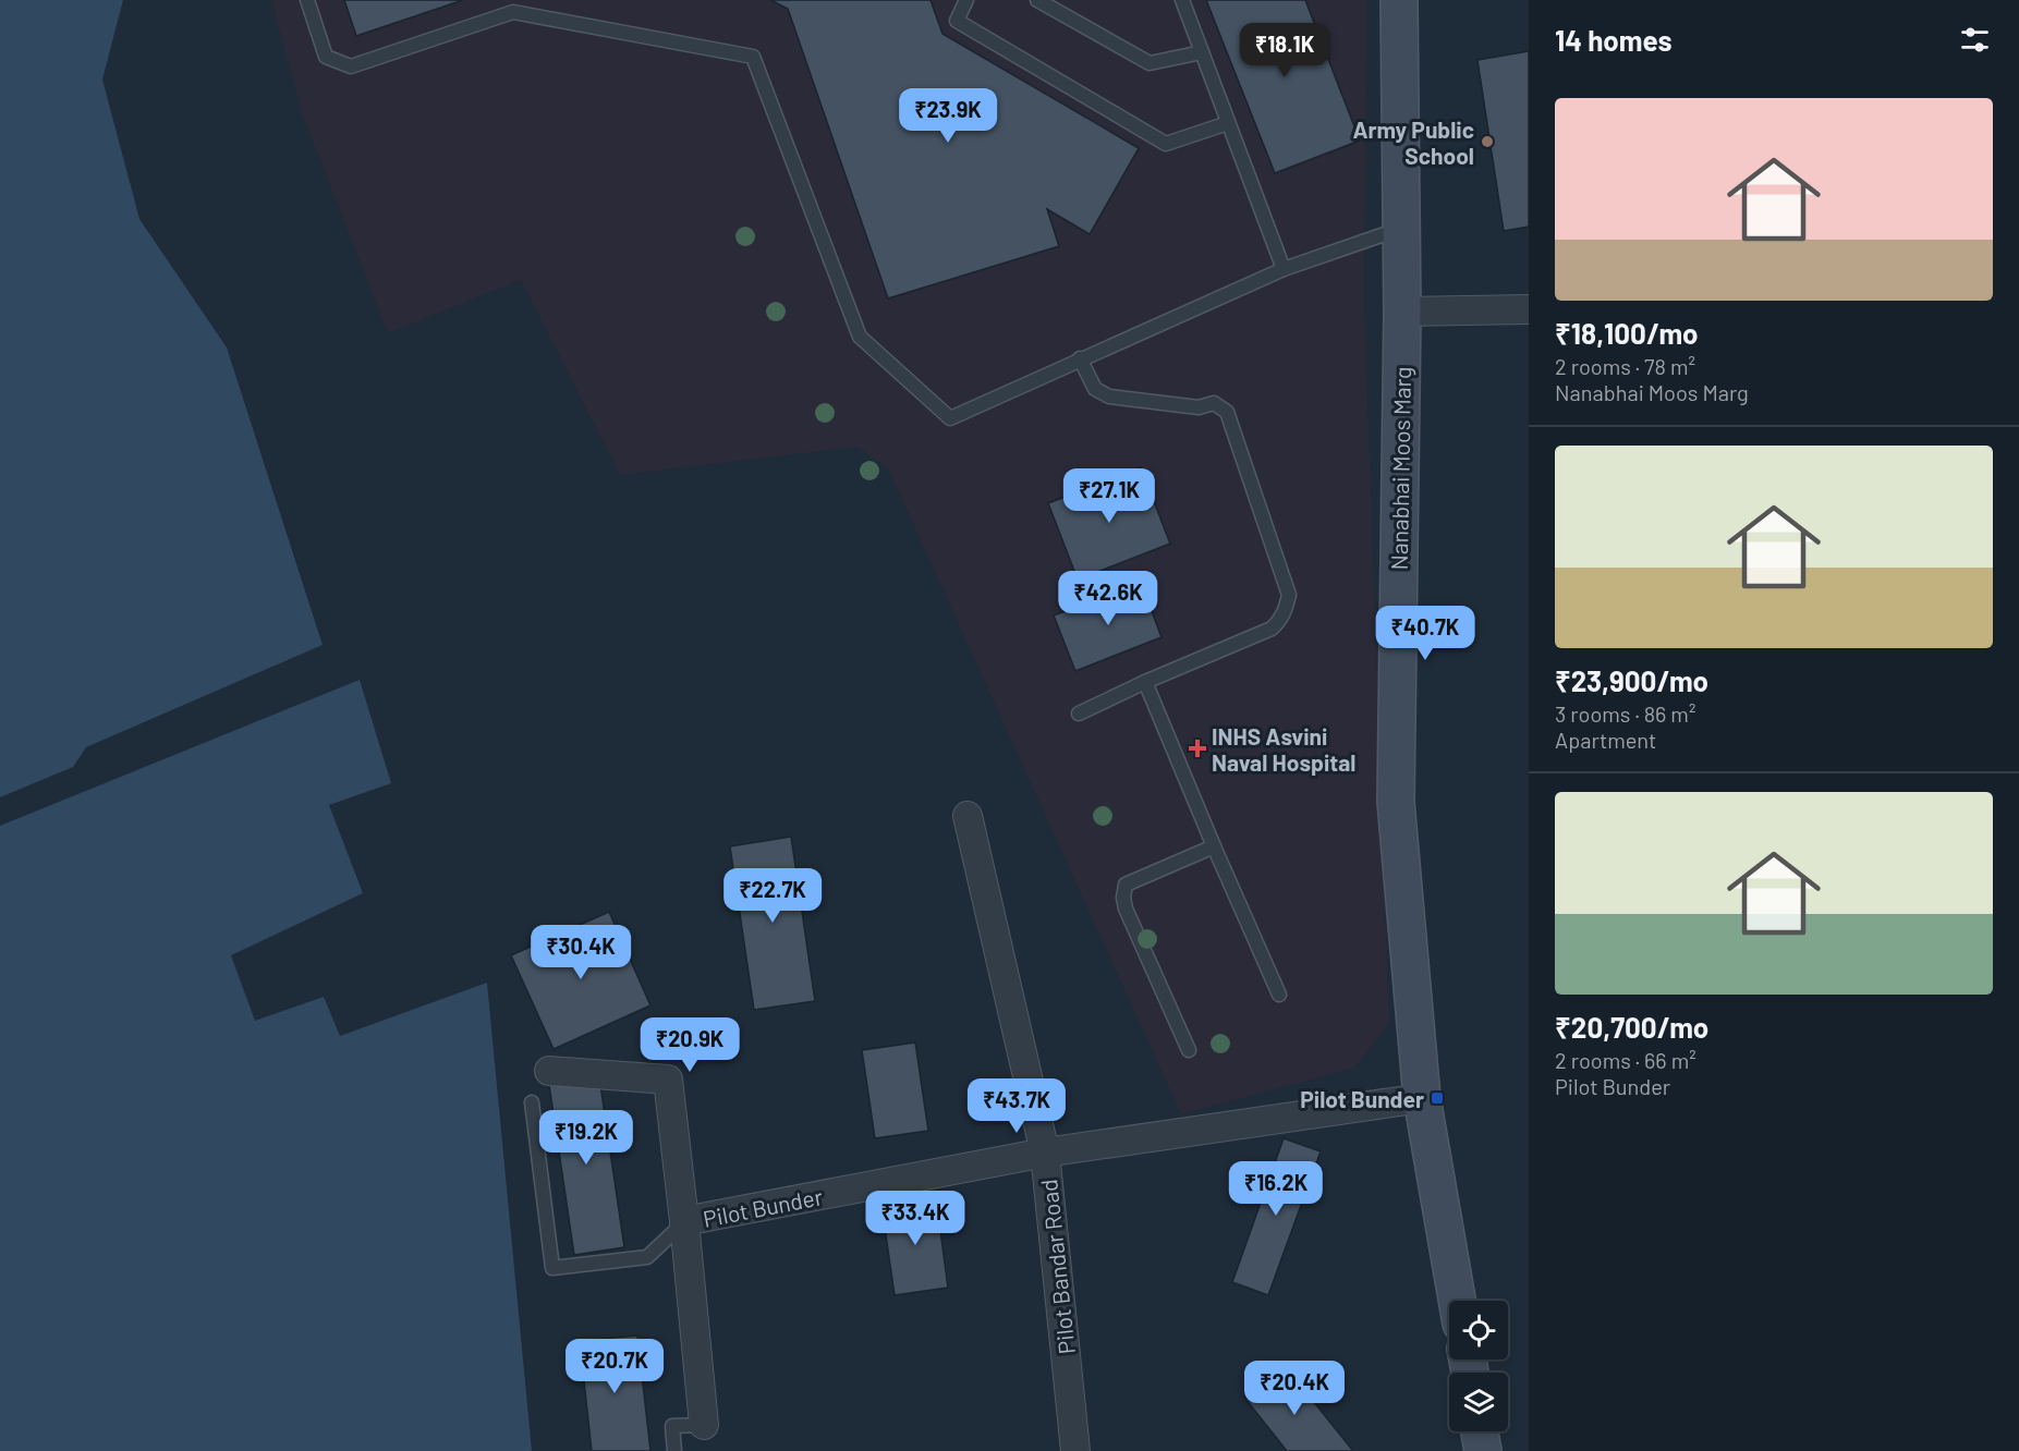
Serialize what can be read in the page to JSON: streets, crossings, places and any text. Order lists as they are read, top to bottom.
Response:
{
  "streets": {
    "street": ["Nanabhai Moos Marg", "Pilot Bunder", "Pilot Bandar Road"]
  },
  "crossings": [
    ["Nanabhai Moos Marg", "Pilot Bunder"],
    ["Pilot Bunder", "Pilot Bandar Road"]
  ],
  "places": {
    "other": ["Army Public School"],
    "health": ["INHS Asvini Naval Hospital"],
    "transit": ["Pilot Bunder"]
  },
  "page": {
    "heading": "14 homes",
    "price": [
      "₹18.1K",
      "₹23.9K",
      "₹27.1K",
      "₹42.6K",
      "₹40.7K",
      "₹22.7K",
      "₹30.4K",
      "₹20.9K",
      "₹43.7K",
      "₹19.2K",
      "₹16.2K",
      "₹33.4K",
      "₹20.7K",
      "₹20.4K"
    ],
    "list": [
      {
        "name": "₹18,100/mo",
        "note": "2 rooms · 78 m² · Nanabhai Moos Marg"
      },
      {
        "name": "₹23,900/mo",
        "note": "3 rooms · 86 m² · Apartment"
      },
      {
        "name": "₹20,700/mo",
        "note": "2 rooms · 66 m² · Pilot Bunder"
      }
    ]
  }
}
